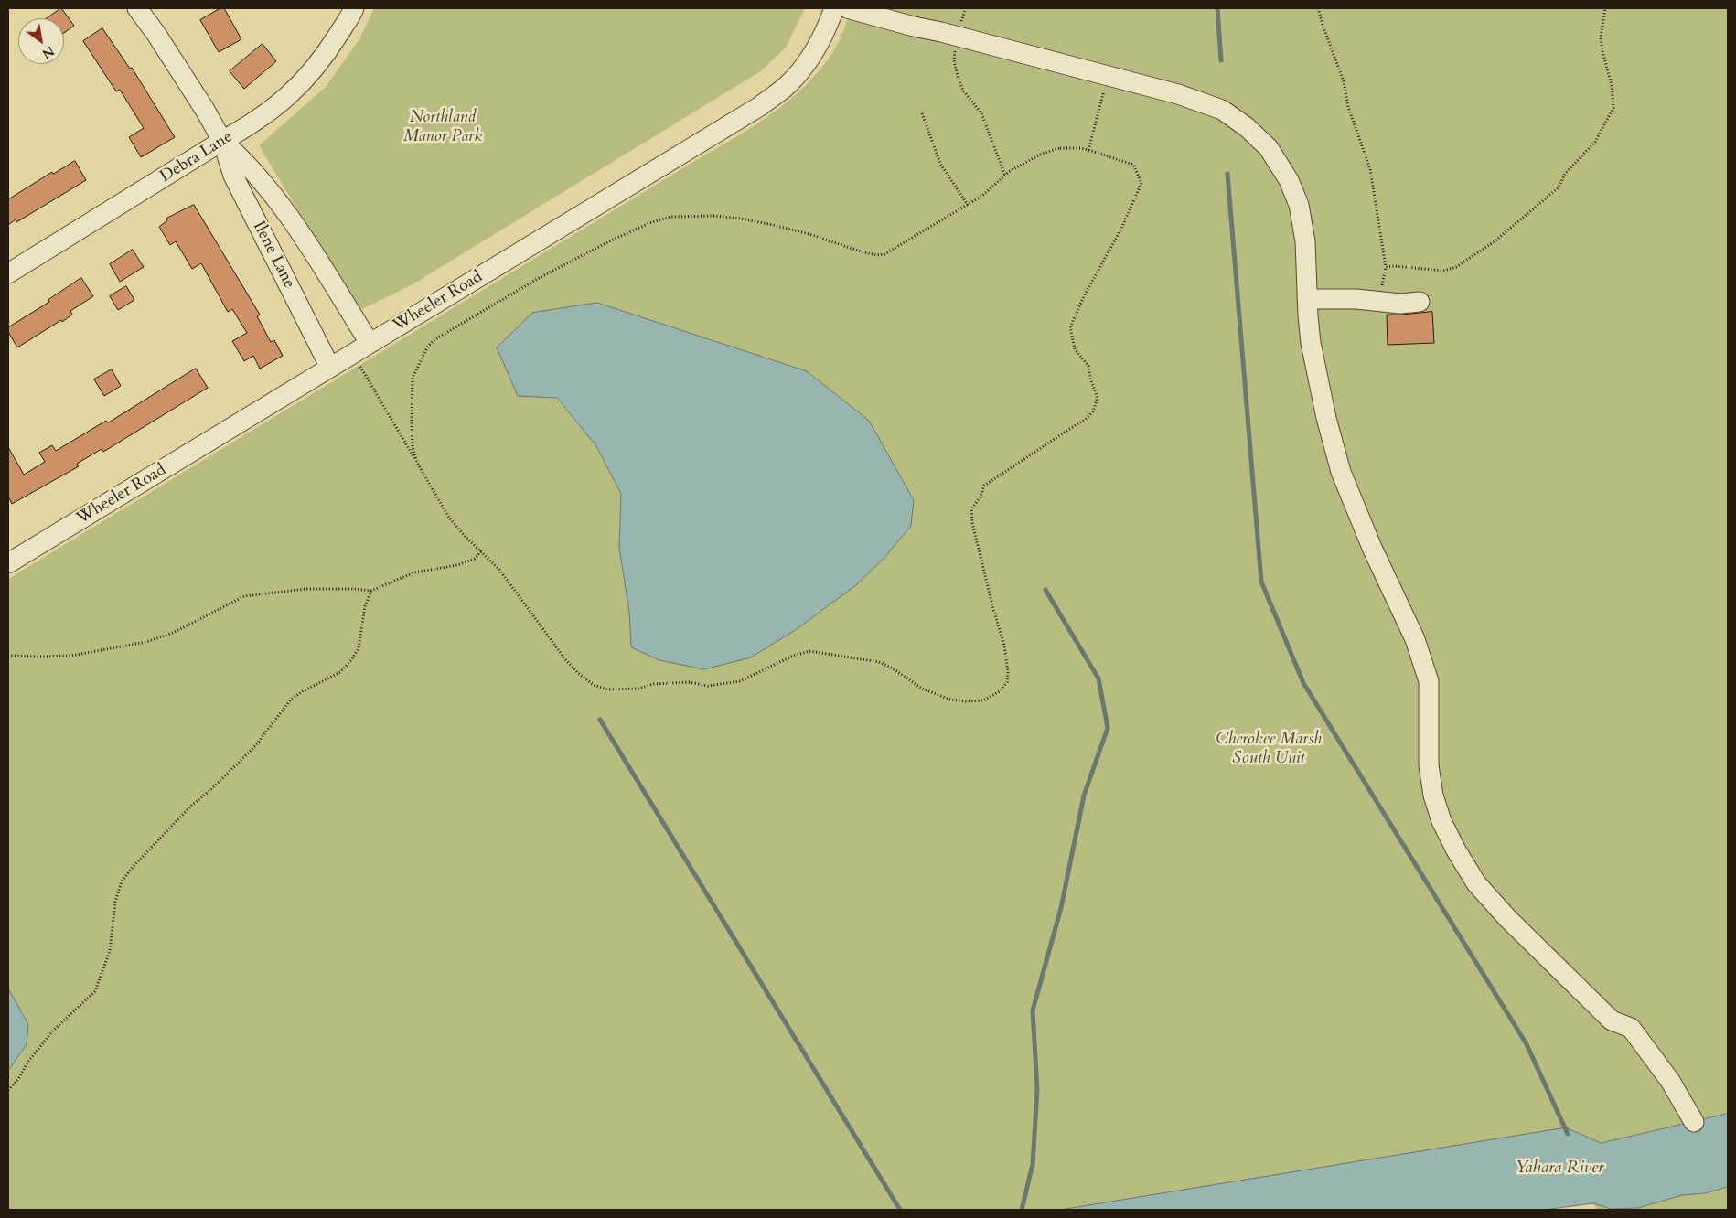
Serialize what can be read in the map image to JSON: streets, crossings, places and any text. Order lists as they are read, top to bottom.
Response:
{
  "streets": {
    "street": ["Debra Lane", "Ilene Lane", "Wheeler Road"]
  },
  "crossings": [
    ["Debra Lane", "Ilene Lane"],
    ["Ilene Lane", "Wheeler Road"]
  ],
  "water": ["Yahara River"],
  "parks": ["Northland Manor Park", "Cherokee Marsh South Unit"],
  "north": "bottom right"
}
